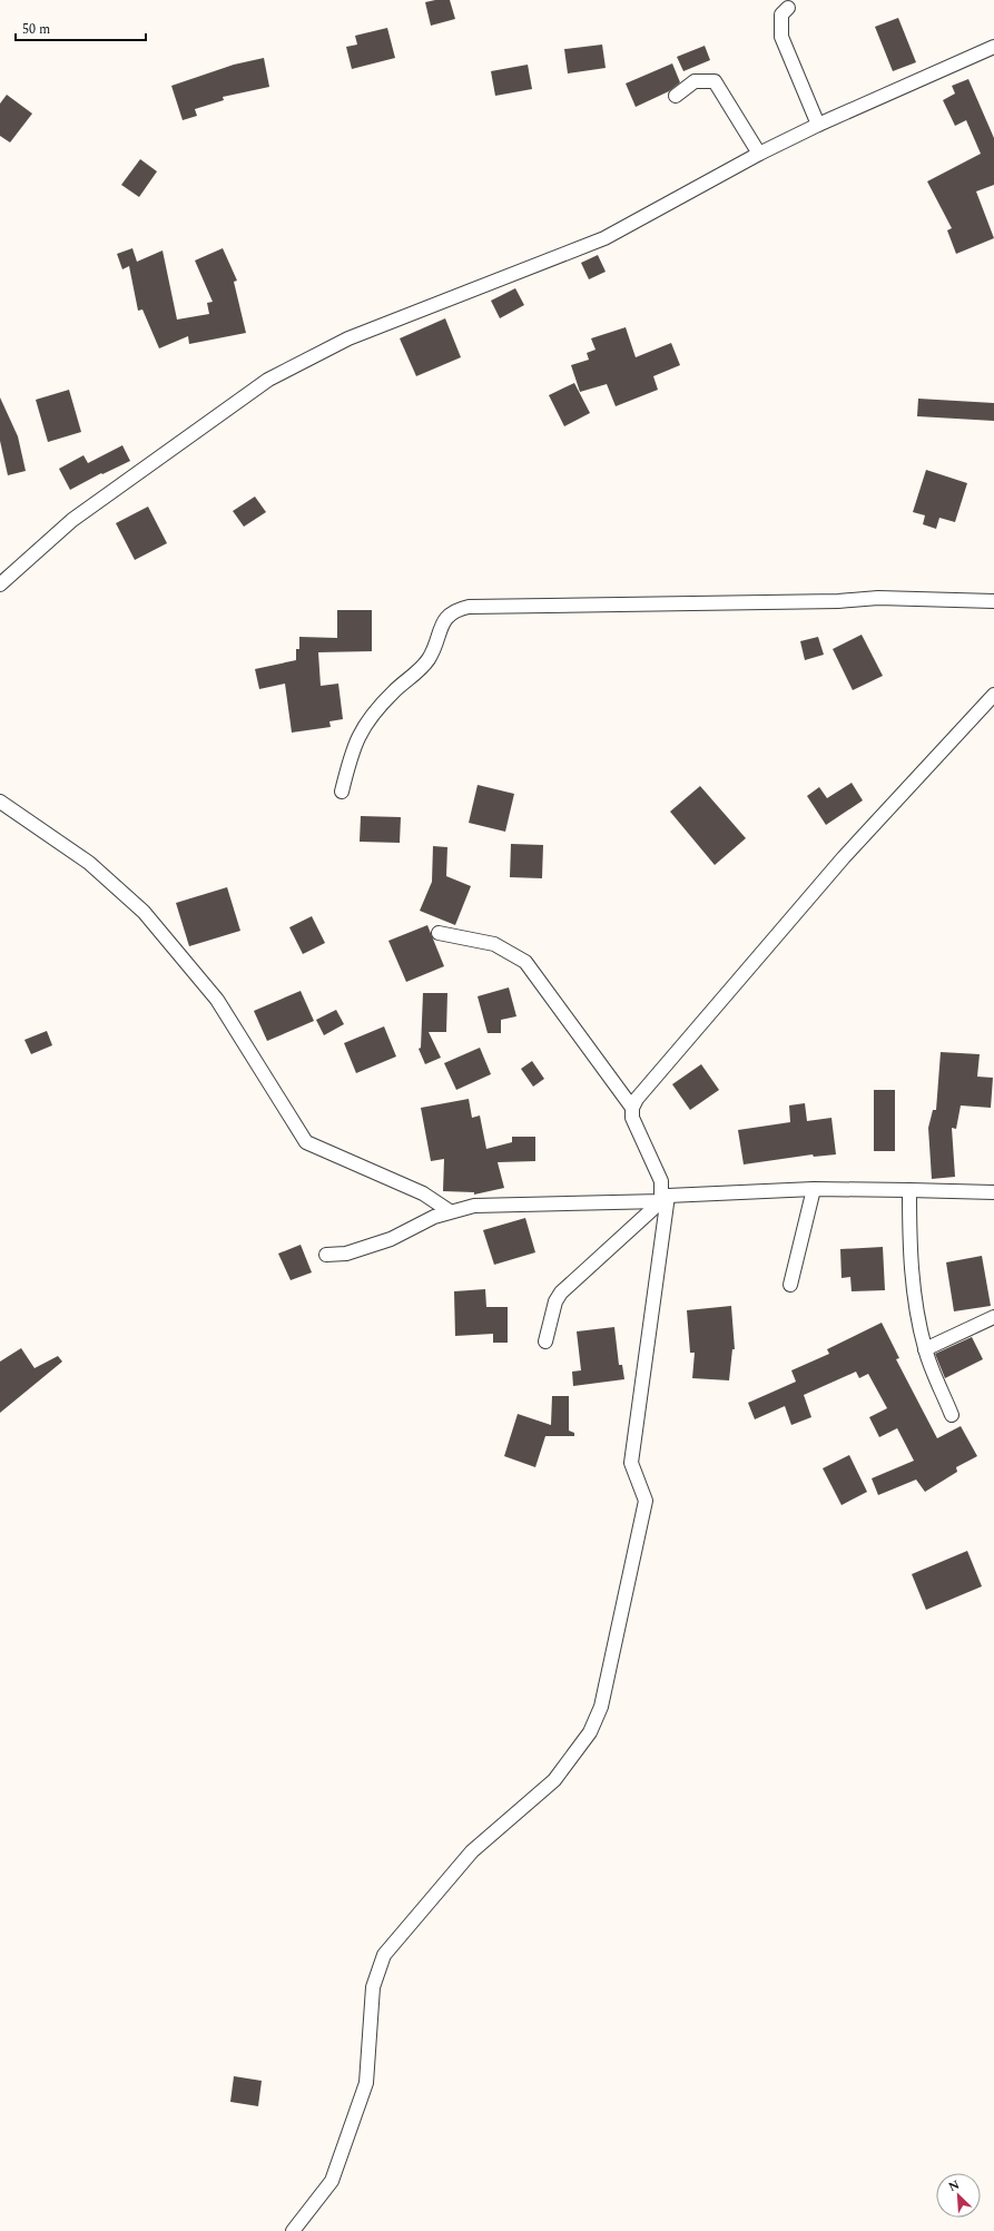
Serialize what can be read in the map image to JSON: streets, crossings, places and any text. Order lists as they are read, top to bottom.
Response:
{
  "scale_bar": "50 m",
  "north": "top left"
}
